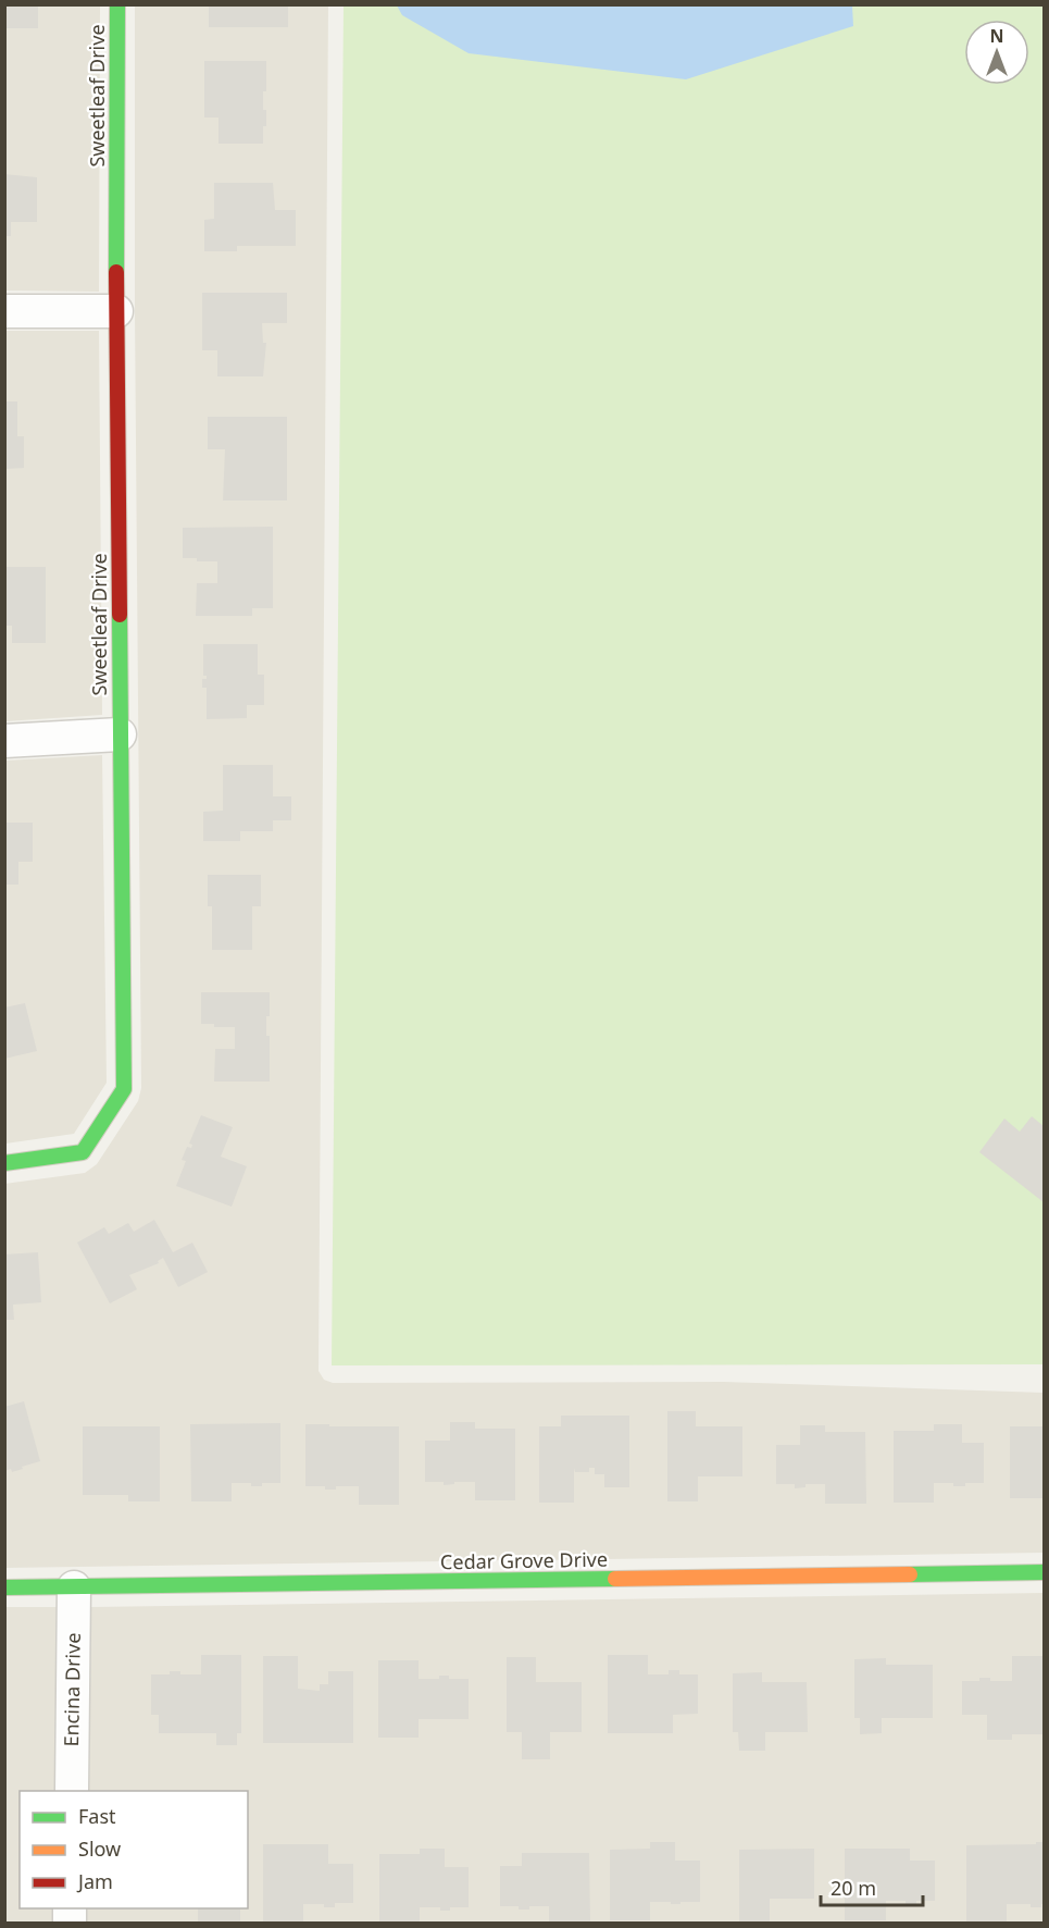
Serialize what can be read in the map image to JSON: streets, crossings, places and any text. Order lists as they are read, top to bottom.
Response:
{
  "streets": {
    "street": ["Sweetleaf Drive", "Cedar Grove Drive", "Encina Drive"]
  },
  "crossings": [
    ["Cedar Grove Drive", "Encina Drive"]
  ],
  "legend": ["Fast", "Slow", "Jam"],
  "scale_bar": "20 m",
  "north": "top"
}
